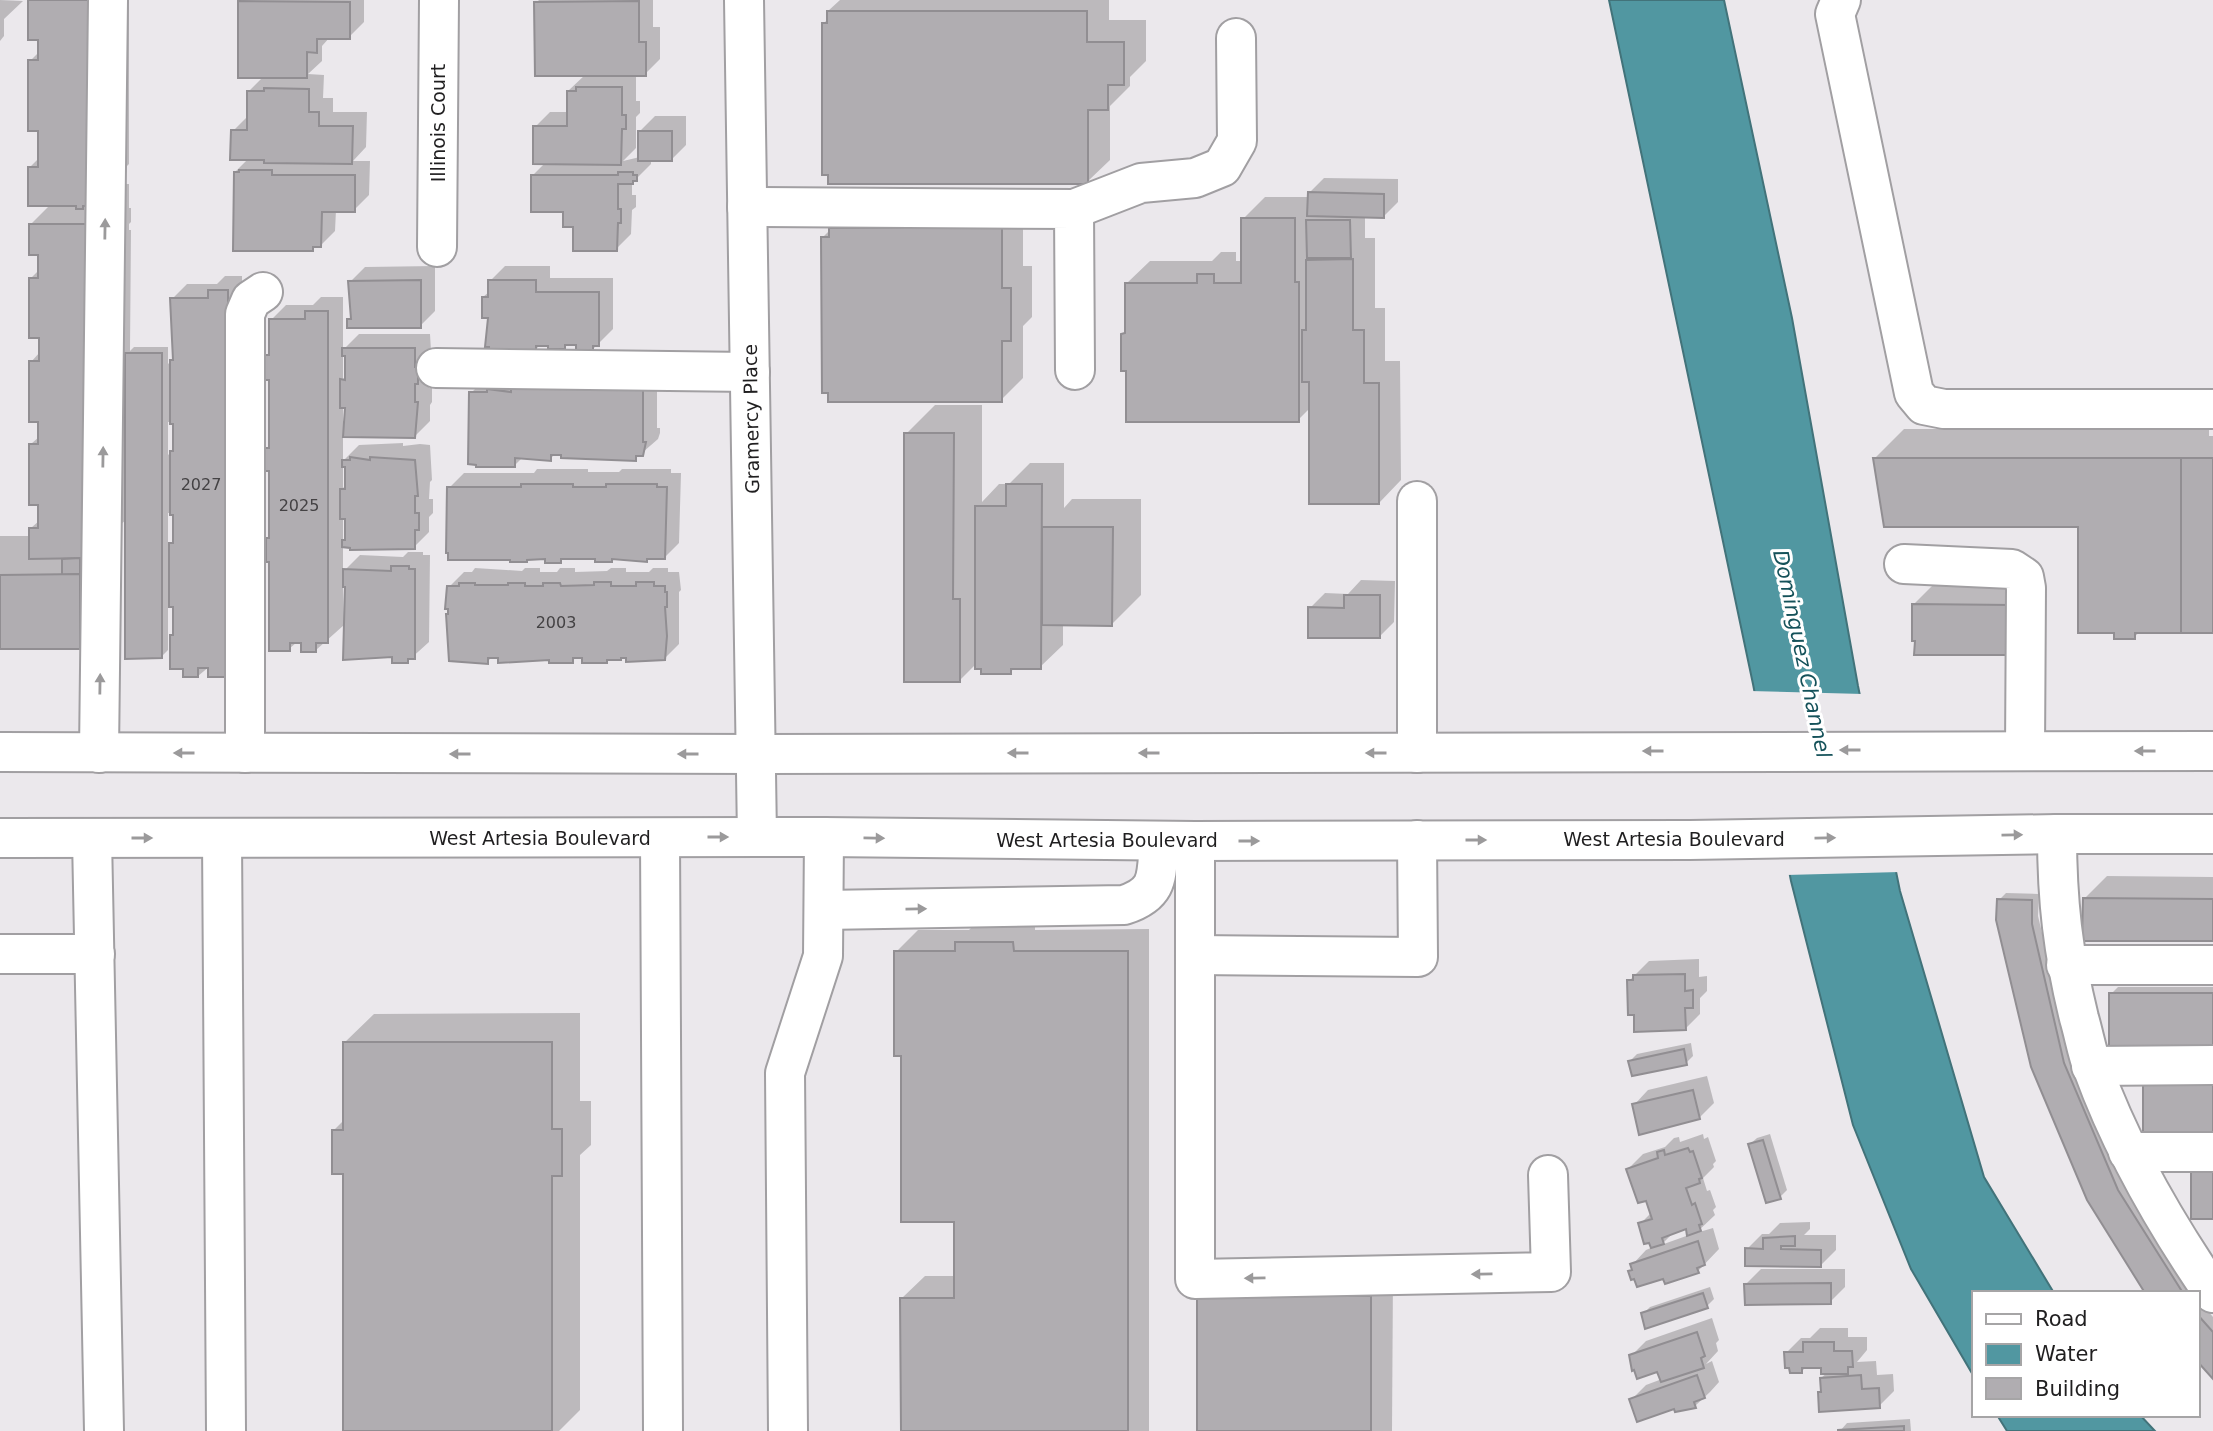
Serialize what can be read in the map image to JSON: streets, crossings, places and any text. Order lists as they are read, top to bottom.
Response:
{
  "streets": {
    "main road": ["Illinois Court", "Gramercy Place", "West Artesia Boulevard"]
  },
  "crossings": [
    ["Gramercy Place", "West Artesia Boulevard"]
  ],
  "water": ["Dominguez Channel"],
  "house_numbers": ["2027", "2025", "2003"],
  "legend": ["Road", "Water", "Building"]
}
